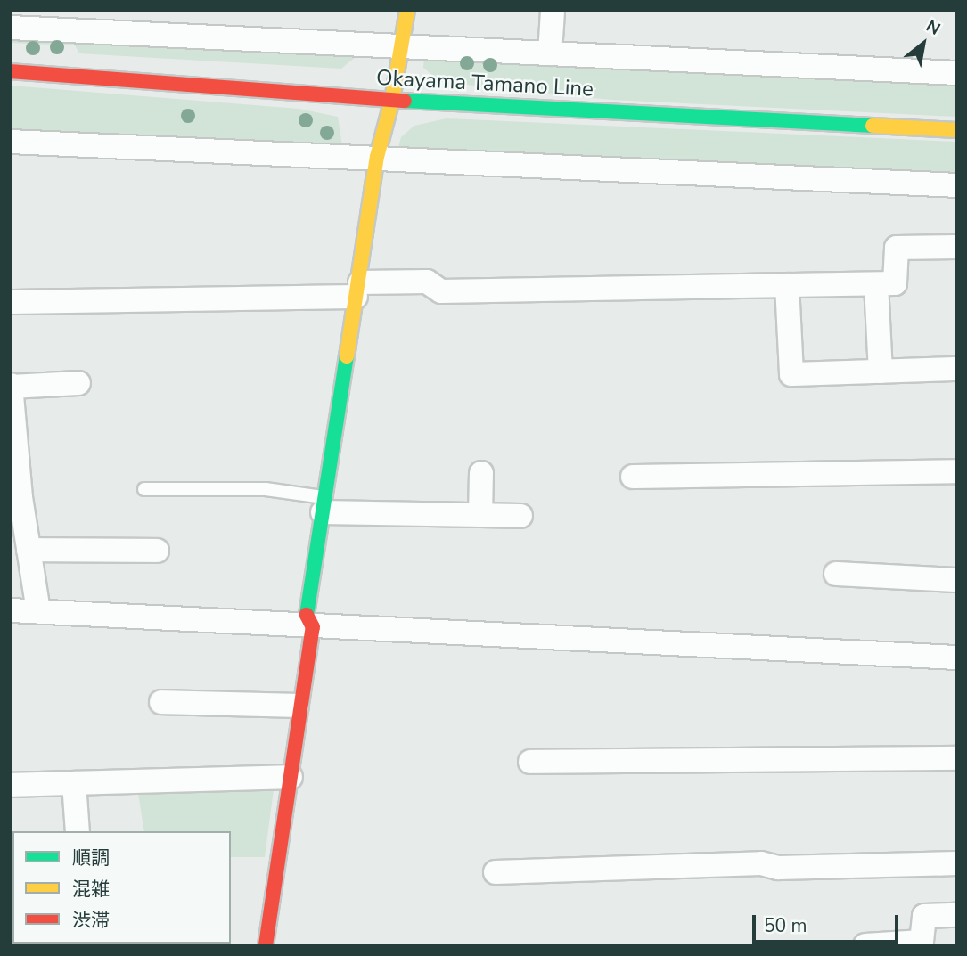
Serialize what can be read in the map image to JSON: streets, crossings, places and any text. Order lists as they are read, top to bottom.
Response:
{
  "streets": {
    "main road": ["Okayama Tamano Line"]
  },
  "legend": ["順調", "混雑", "渋滞"],
  "scale_bar": "50 m",
  "north": "top right"
}
